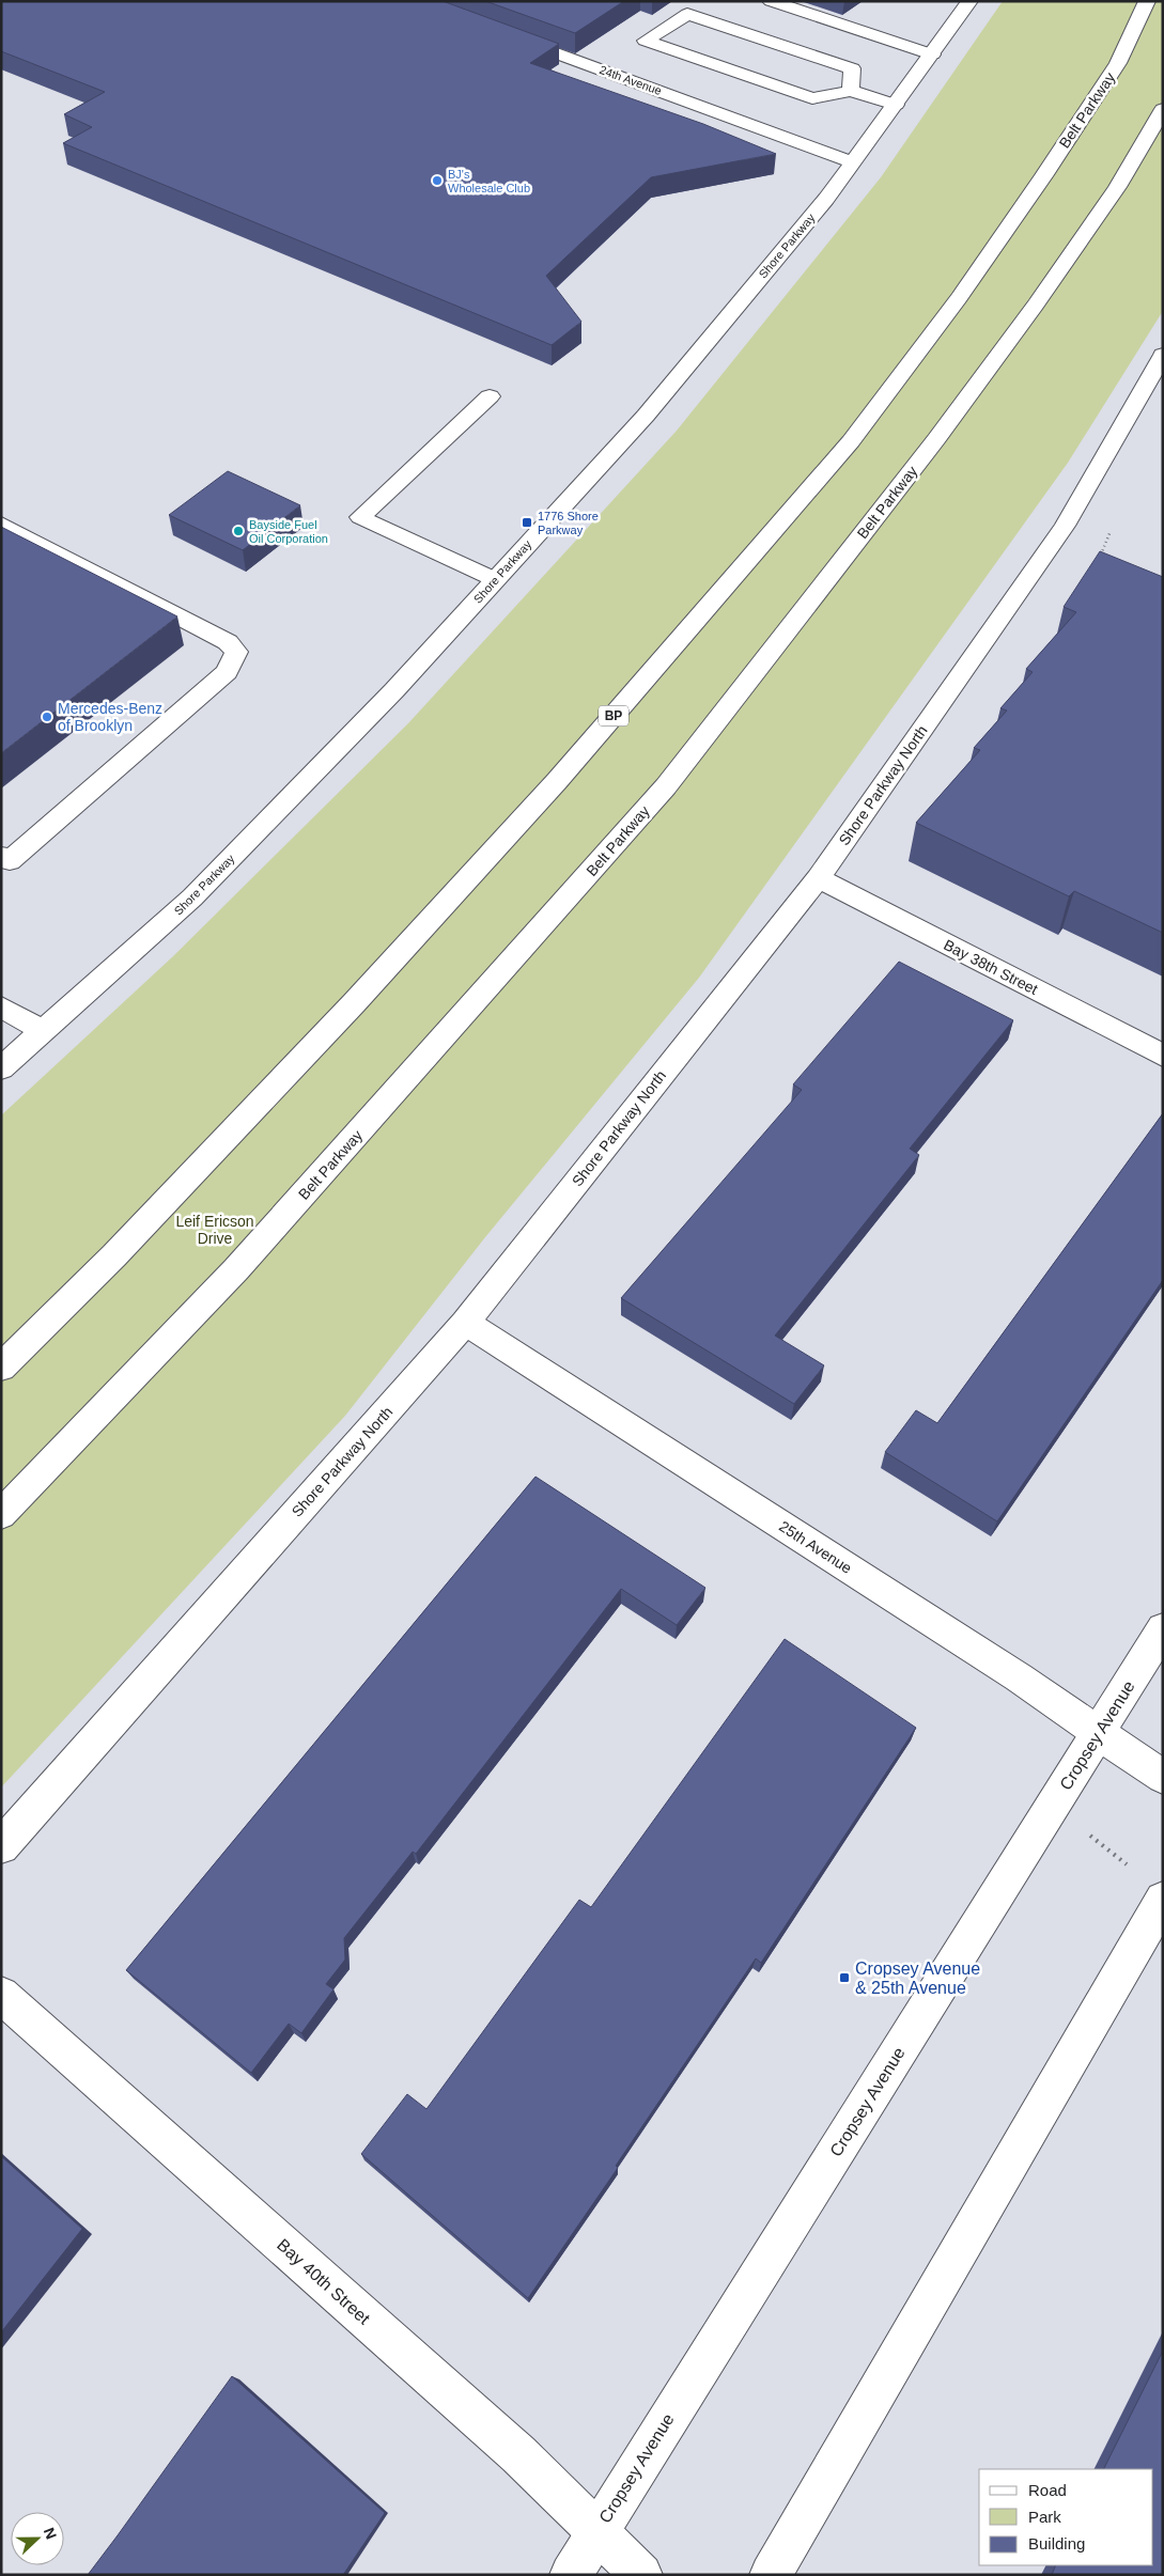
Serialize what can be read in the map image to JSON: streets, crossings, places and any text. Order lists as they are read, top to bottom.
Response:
{
  "streets": {
    "main road": [
      "24th Avenue",
      "Belt Parkway",
      "Shore Parkway",
      "BP",
      "Shore Parkway North",
      "Bay 38th Street",
      "25th Avenue",
      "Cropsey Avenue",
      "Bay 40th Street"
    ]
  },
  "crossings": [
    ["24th Avenue", "Shore Parkway"],
    ["Shore Parkway North", "Bay 38th Street"],
    ["Shore Parkway North", "25th Avenue"],
    ["25th Avenue", "Cropsey Avenue"],
    ["Cropsey Avenue", "Bay 40th Street"]
  ],
  "parks": ["Leif Ericson Drive"],
  "places": {
    "other": ["BJ's Wholesale Club", "Bayside Fuel Oil Corporation", "Mercedes-Benz of Brooklyn"],
    "transit": ["1776 Shore Parkway", "Cropsey Avenue & 25th Avenue"]
  },
  "legend": ["Road", "Park", "Building"],
  "north": "right"
}
